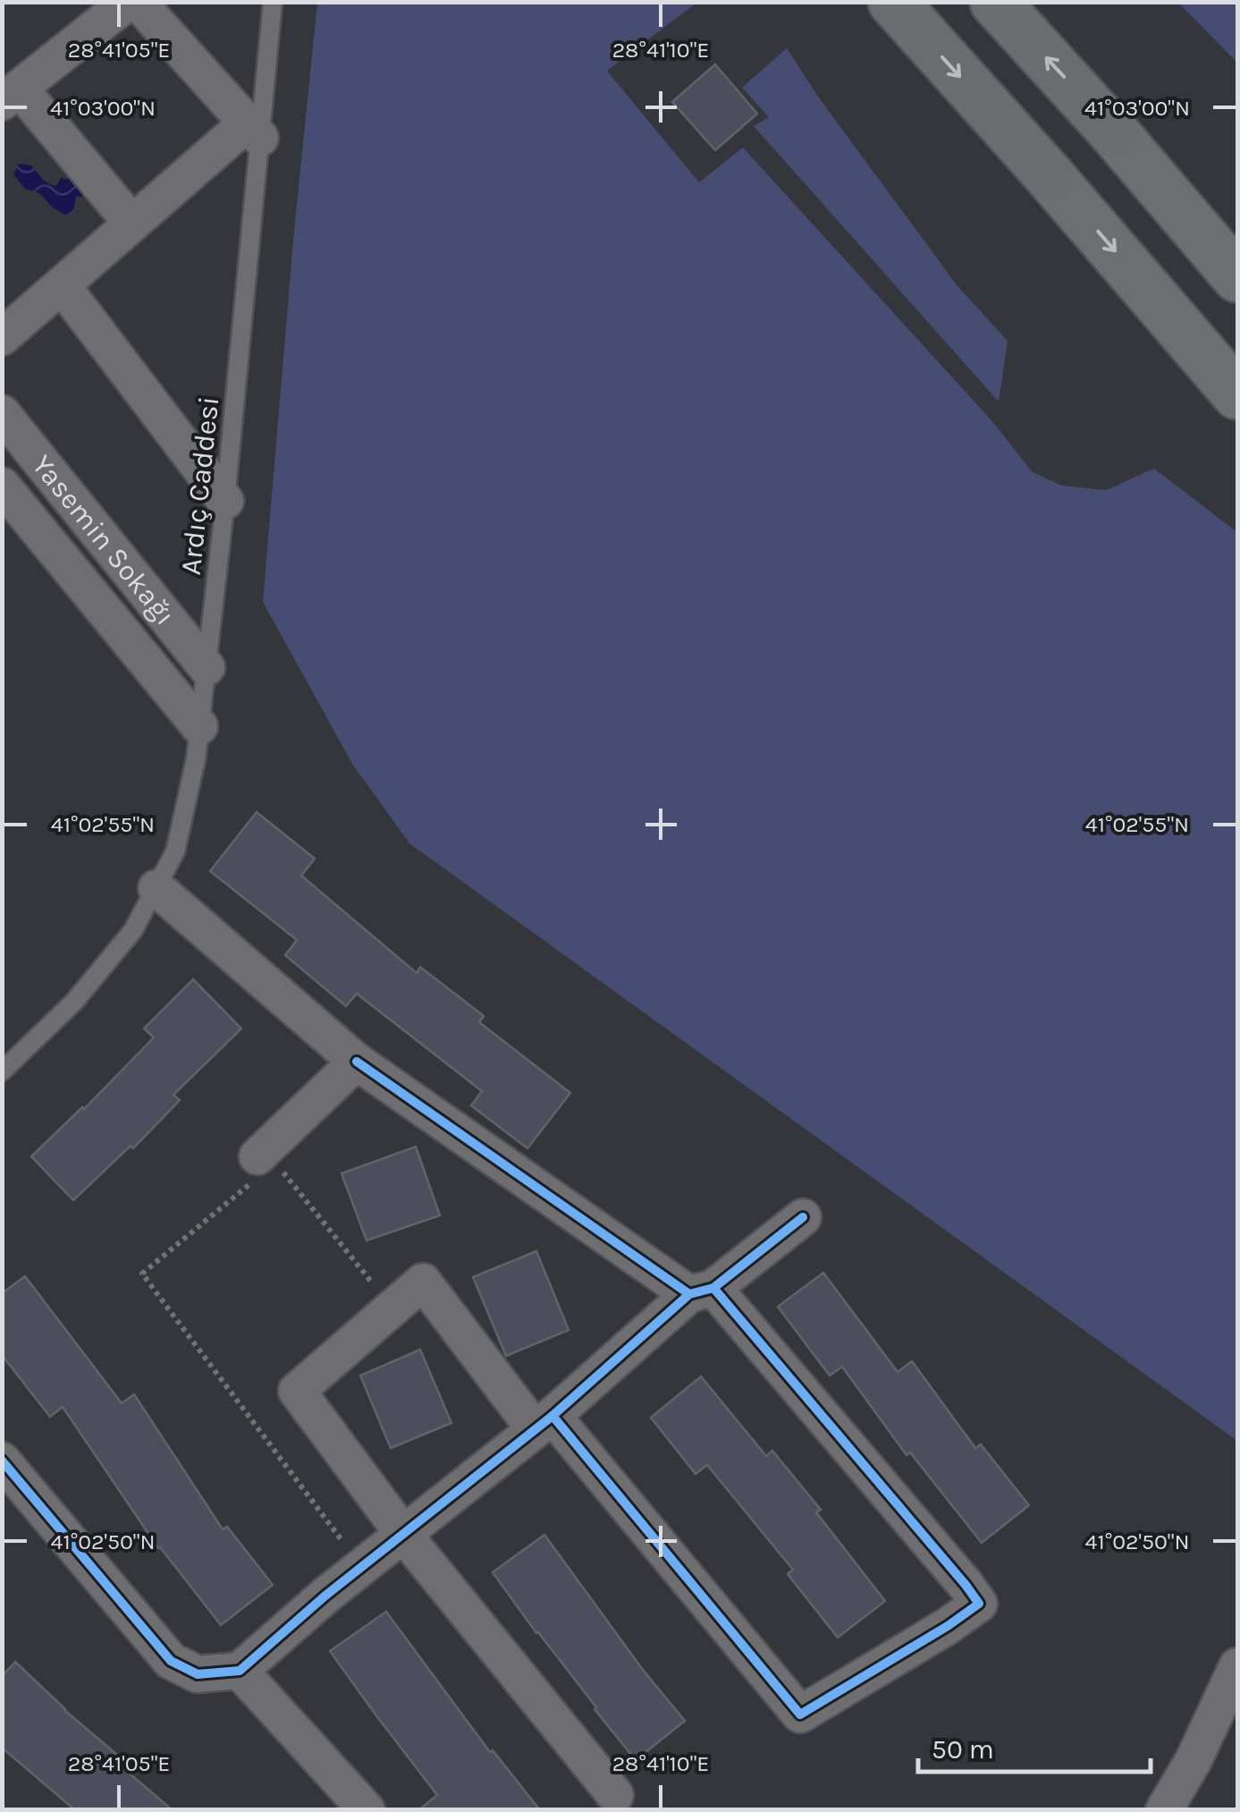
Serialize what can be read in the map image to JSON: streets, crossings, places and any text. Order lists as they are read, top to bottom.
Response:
{
  "streets": {
    "street": ["Yasemin Sokağı"],
    "lane": ["Ardıç Caddesi"]
  },
  "crossings": [
    ["Ardıç Caddesi", "Yasemin Sokağı"]
  ],
  "scale_bar": "50 m",
  "coordinates": [
    "28°41'05\"E",
    "28°41'10\"E",
    "41°03'00\"N",
    "41°02'55\"N",
    "41°02'50\"N"
  ]
}
